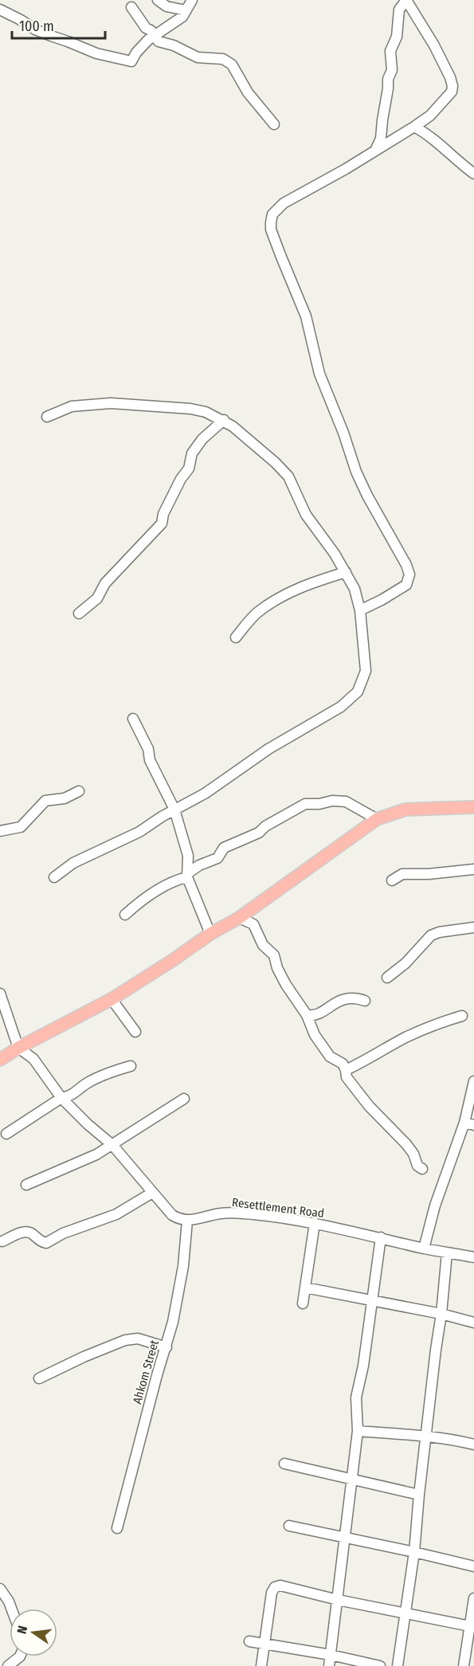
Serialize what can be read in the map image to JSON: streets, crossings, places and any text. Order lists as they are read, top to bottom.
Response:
{
  "streets": {
    "street": ["Resettlement Road", "Ahkom Street"]
  },
  "crossings": [
    ["Resettlement Road", "Ahkom Street"]
  ],
  "scale_bar": "100 m",
  "north": "left"
}
